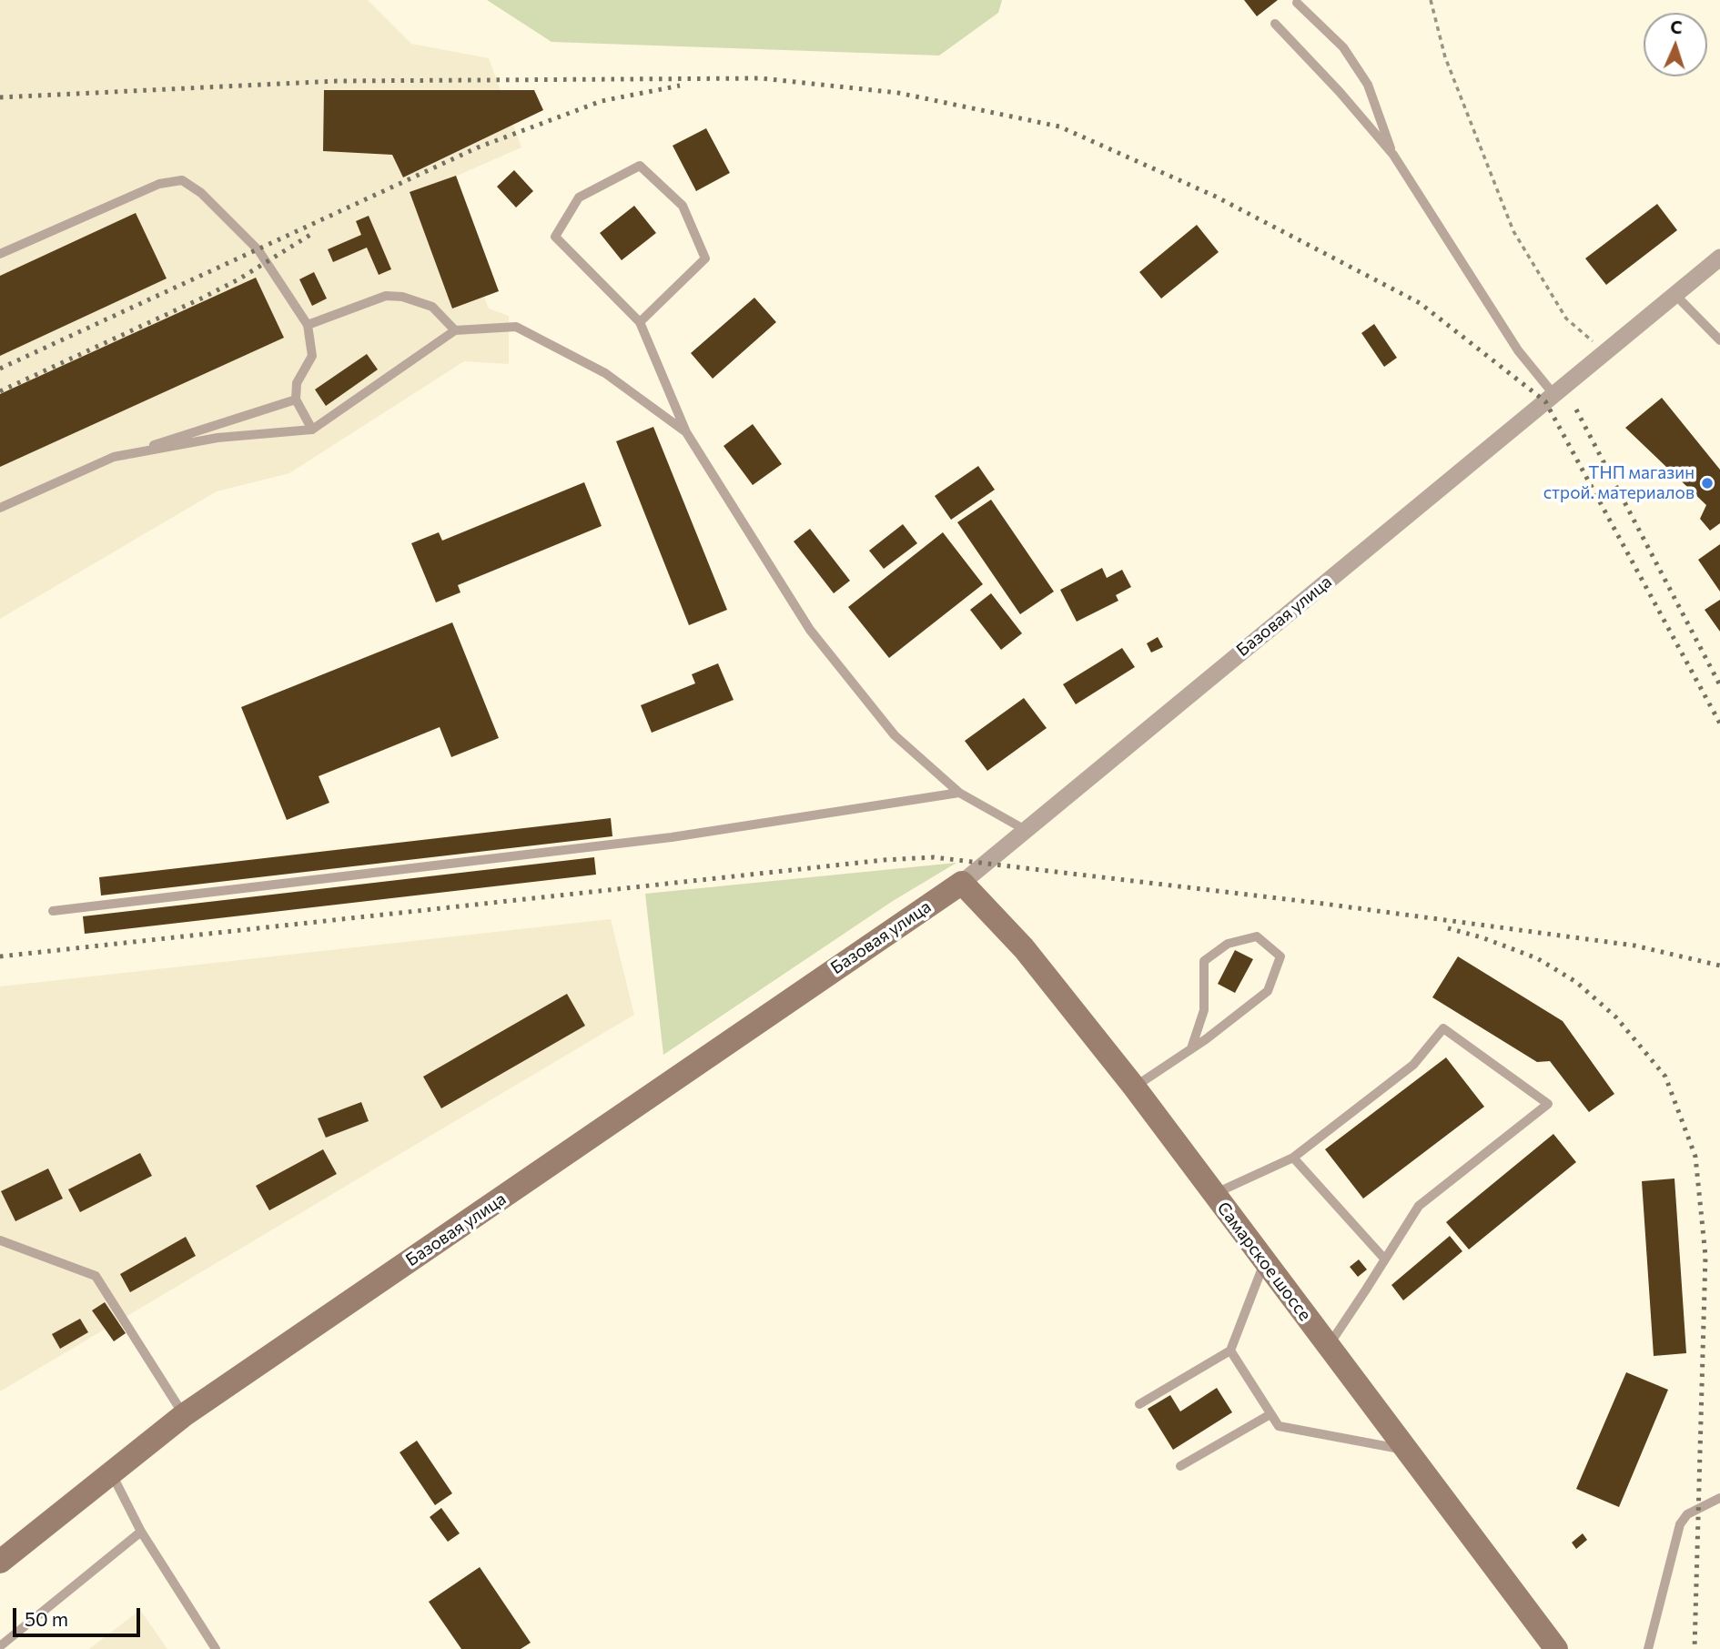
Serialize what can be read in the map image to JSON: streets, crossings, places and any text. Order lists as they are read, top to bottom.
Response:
{
  "streets": {
    "street": ["Базовая улица", "Самарское шоссе"]
  },
  "crossings": [
    ["Базовая улица", "Самарское шоссе"]
  ],
  "places": ["ТНП магазин строй. материалов"],
  "scale_bar": "50 m",
  "north": "top"
}
